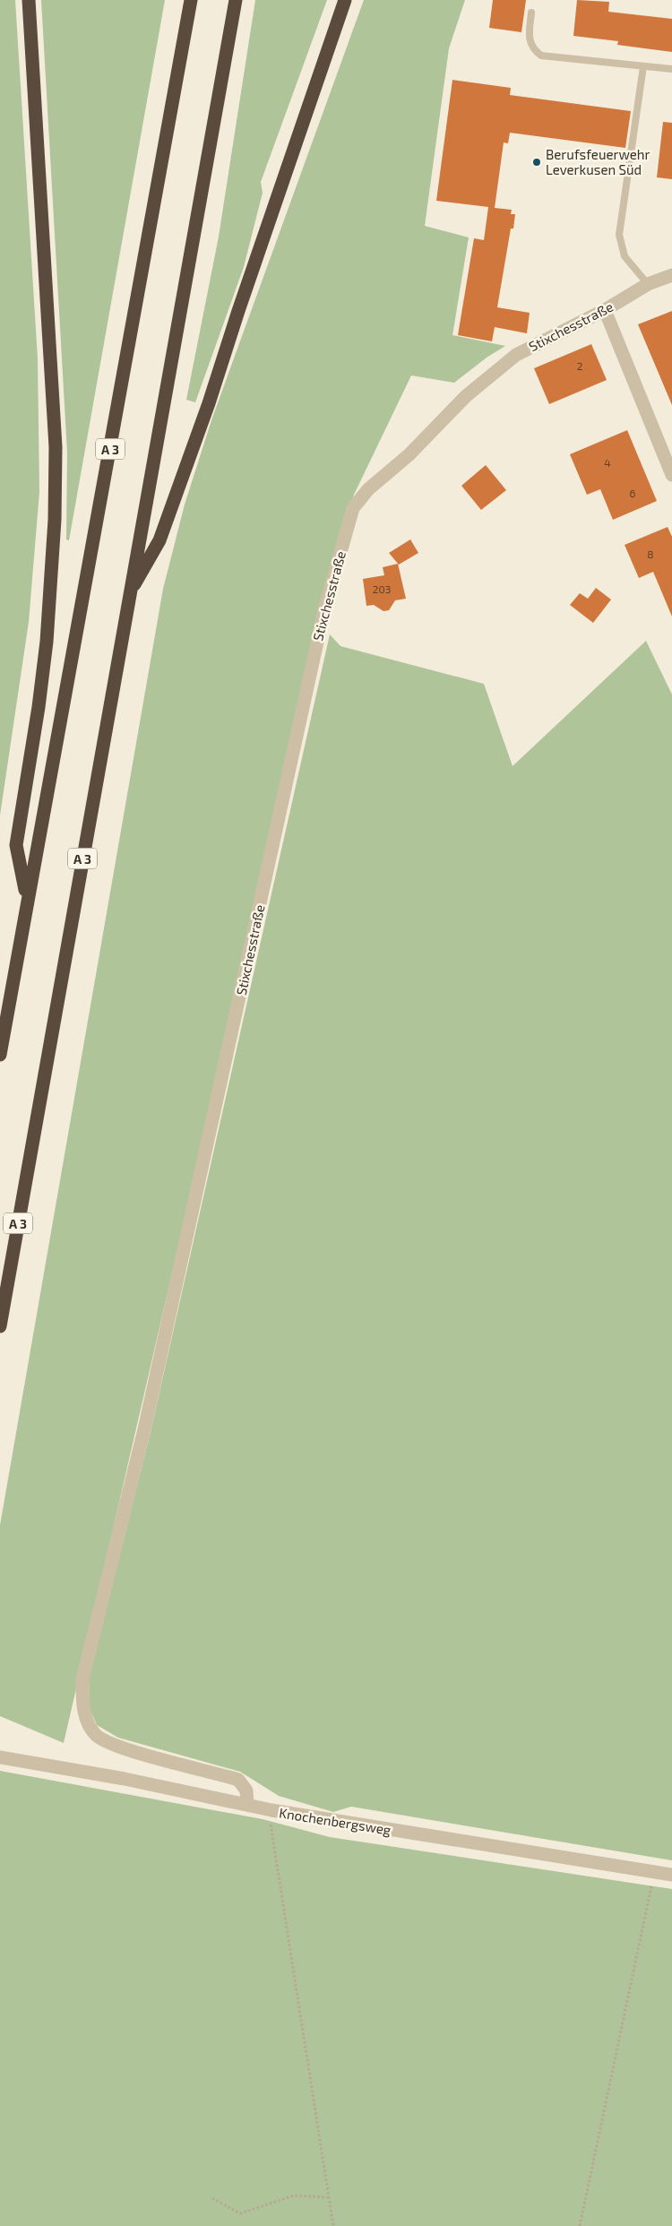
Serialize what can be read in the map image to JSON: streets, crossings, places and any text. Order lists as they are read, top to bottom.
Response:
{
  "streets": {
    "highway": ["A 3"],
    "street": ["Stixchesstraße", "Knochenbergsweg"]
  },
  "crossings": [
    ["Stixchesstraße", "Knochenbergsweg"]
  ],
  "places": ["Berufsfeuerwehr Leverkusen Süd"],
  "house_numbers": [
    "2",
    "4",
    "6",
    "8",
    "203"
  ]
}
